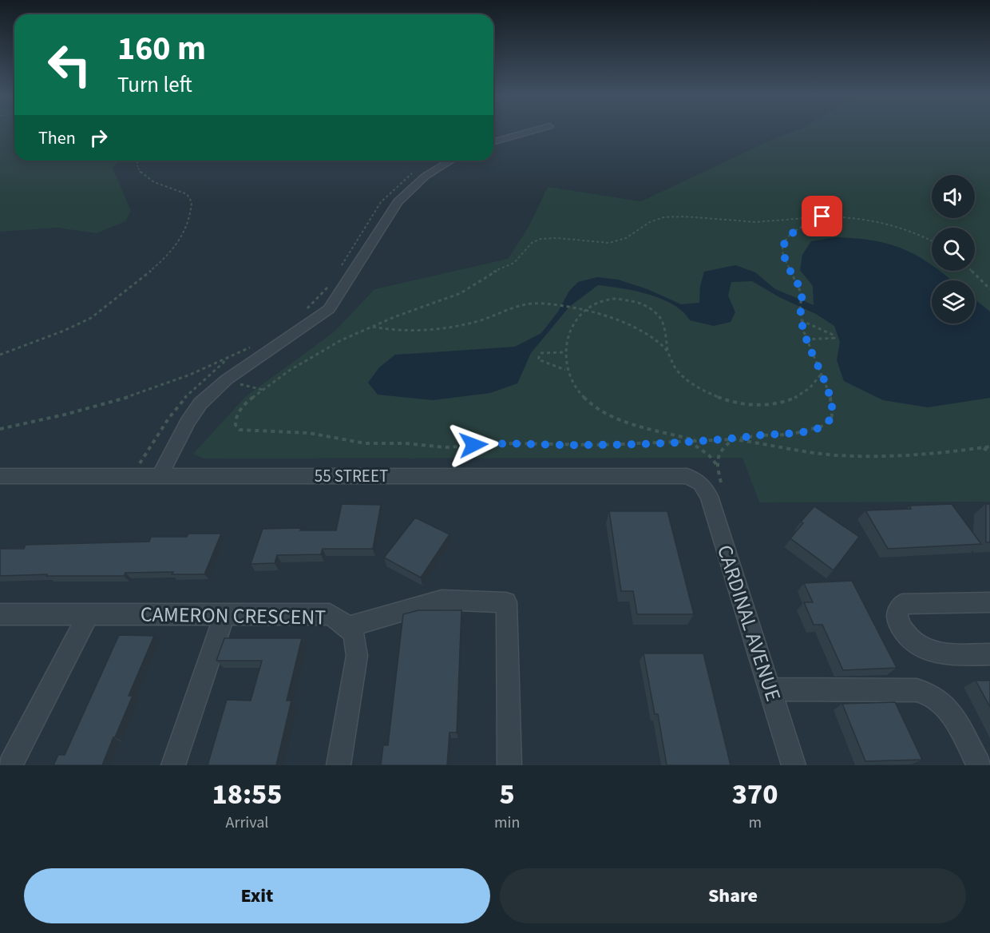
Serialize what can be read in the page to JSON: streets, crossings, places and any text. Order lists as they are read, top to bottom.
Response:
{
  "streets": {
    "street": ["55 STREET", "CAMERON CRESCENT", "CARDINAL AVENUE"]
  },
  "crossings": [
    ["55 STREET", "CARDINAL AVENUE"]
  ],
  "page": {
    "turn": ["160 m", "Turn left"],
    "then": "Then",
    "eta": [
      "18:55",
      "Arrival",
      "5",
      "min",
      "370",
      "m"
    ],
    "buttons": ["Exit", "Share"]
  }
}
